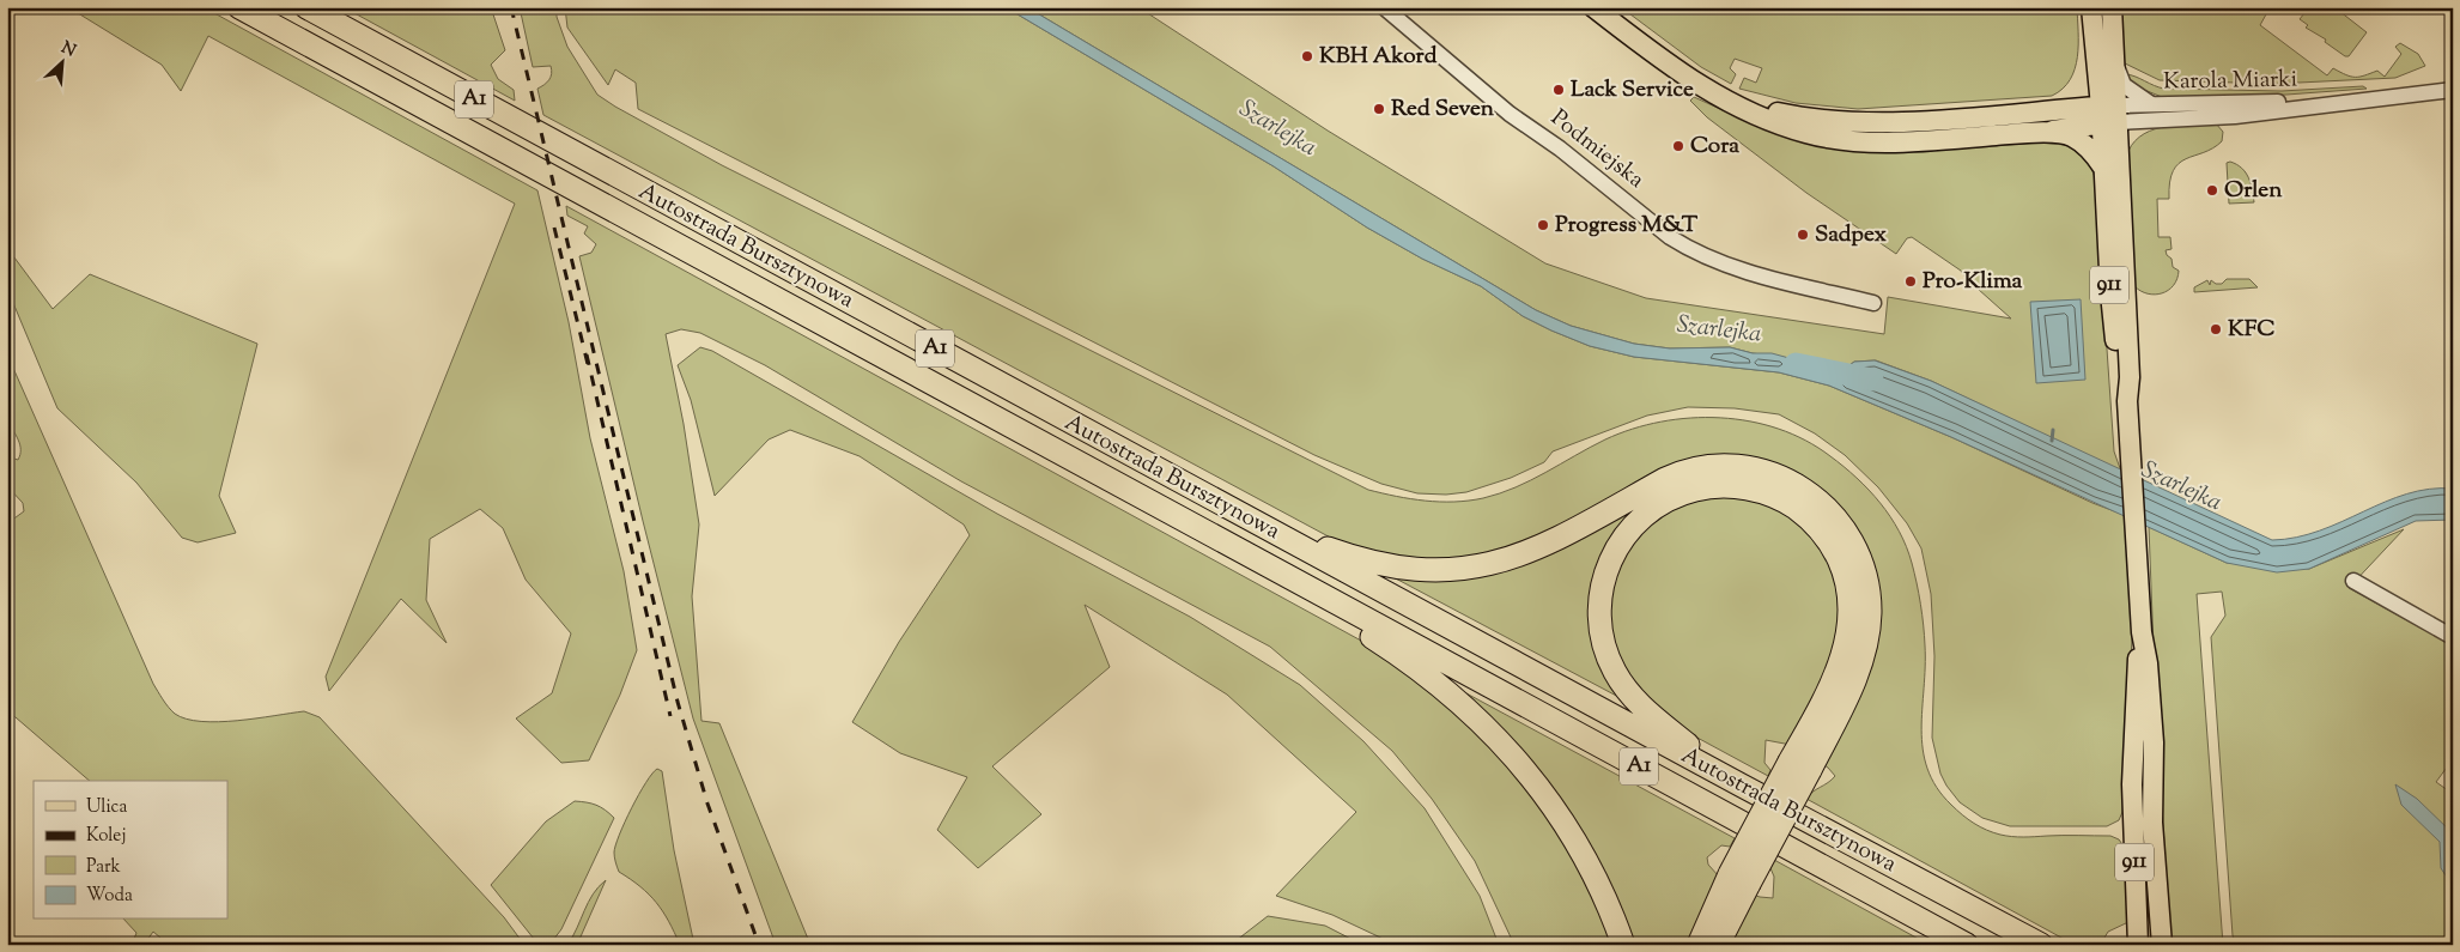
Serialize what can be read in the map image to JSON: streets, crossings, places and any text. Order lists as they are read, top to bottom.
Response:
{
  "streets": {
    "highway": ["A1", "Autostrada Bursztynowa"],
    "main road": ["911"],
    "street": ["Karola Miarki", "Podmiejska"]
  },
  "crossings": [
    ["Karola Miarki", "911"]
  ],
  "water": ["Szarlejka"],
  "places": [
    "KBH Akord",
    "Lack Service",
    "Red Seven",
    "Cora",
    "Orlen",
    "Progress M&T",
    "Sadpex",
    "Pro-Klima",
    "KFC"
  ],
  "legend": [
    "Ulica",
    "Kolej",
    "Park",
    "Woda"
  ],
  "north": "top right"
}
